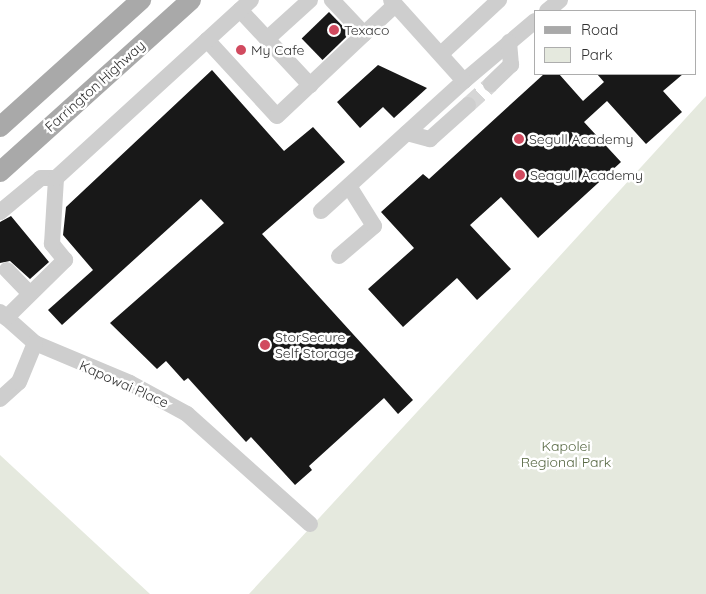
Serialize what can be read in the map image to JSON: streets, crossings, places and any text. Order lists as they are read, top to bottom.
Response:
{
  "streets": {
    "main road": ["Farrington Highway"],
    "street": ["Kapowai Place"]
  },
  "parks": ["Kapolei Regional Park"],
  "places": [
    "Texaco",
    "My Cafe",
    "Segull Academy",
    "Seagull Academy",
    "StorSecure Self Storage"
  ],
  "legend": ["Road", "Park"]
}
